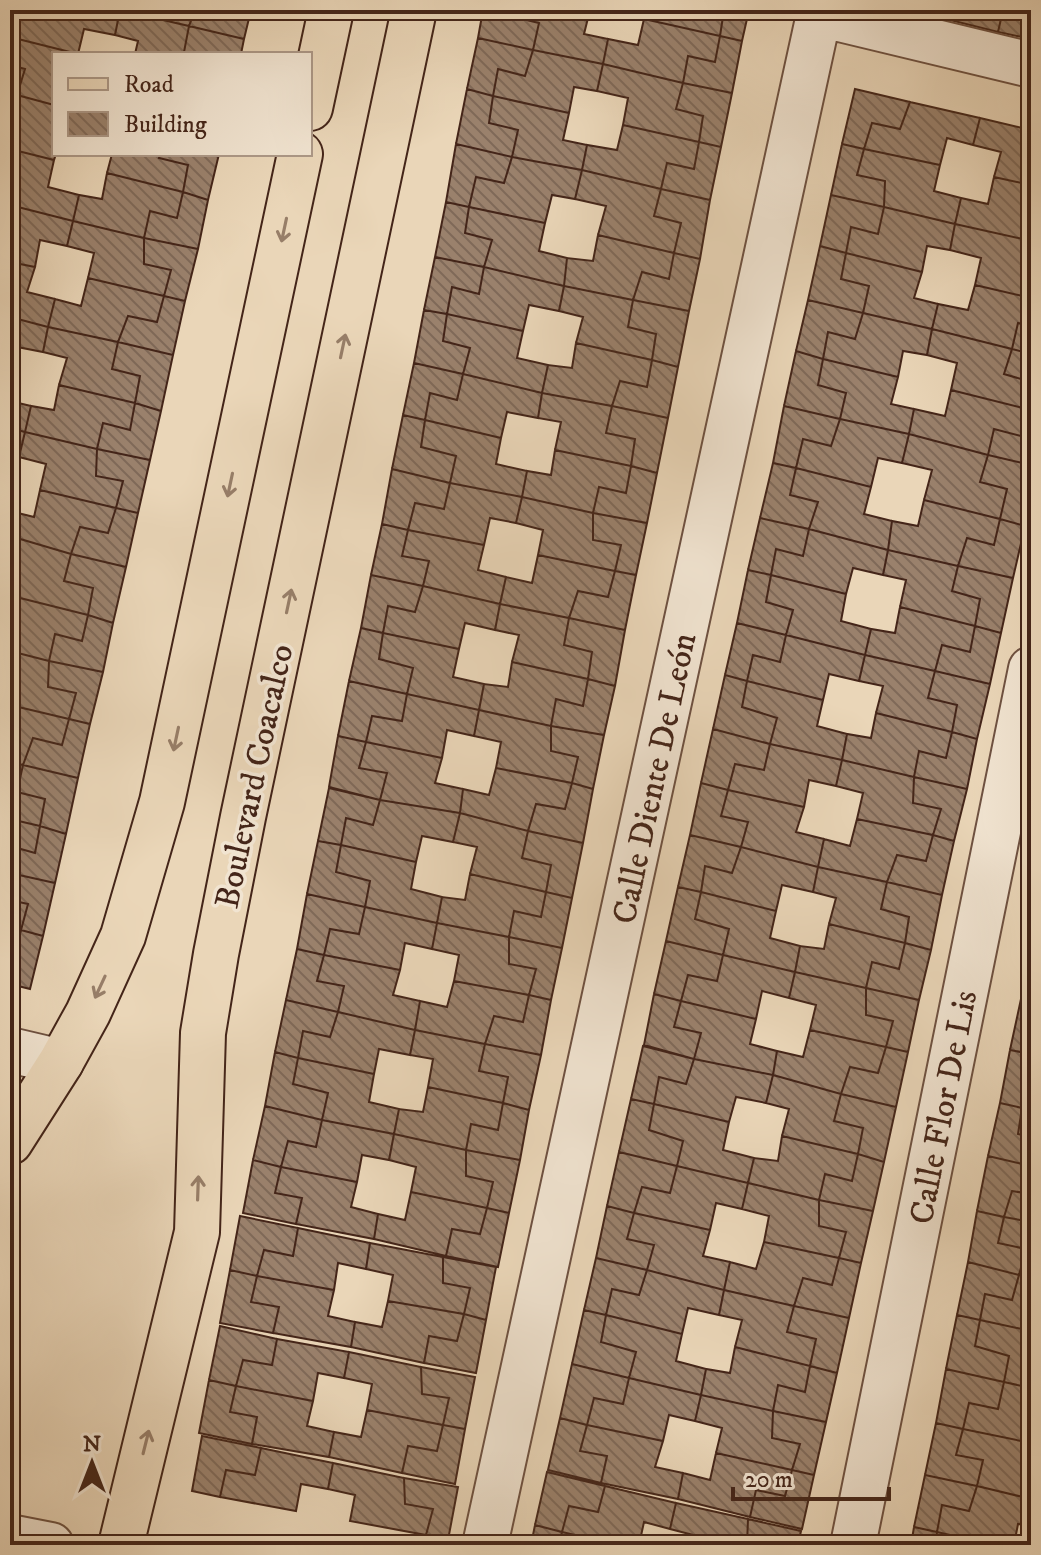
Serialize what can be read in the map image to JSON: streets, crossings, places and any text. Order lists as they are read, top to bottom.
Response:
{
  "streets": {
    "main road": ["Boulevard Coacalco"],
    "street": ["Calle Diente De León", "Calle Flor De Lis"]
  },
  "legend": ["Road", "Building"],
  "scale_bar": "20 m",
  "north": "top"
}
